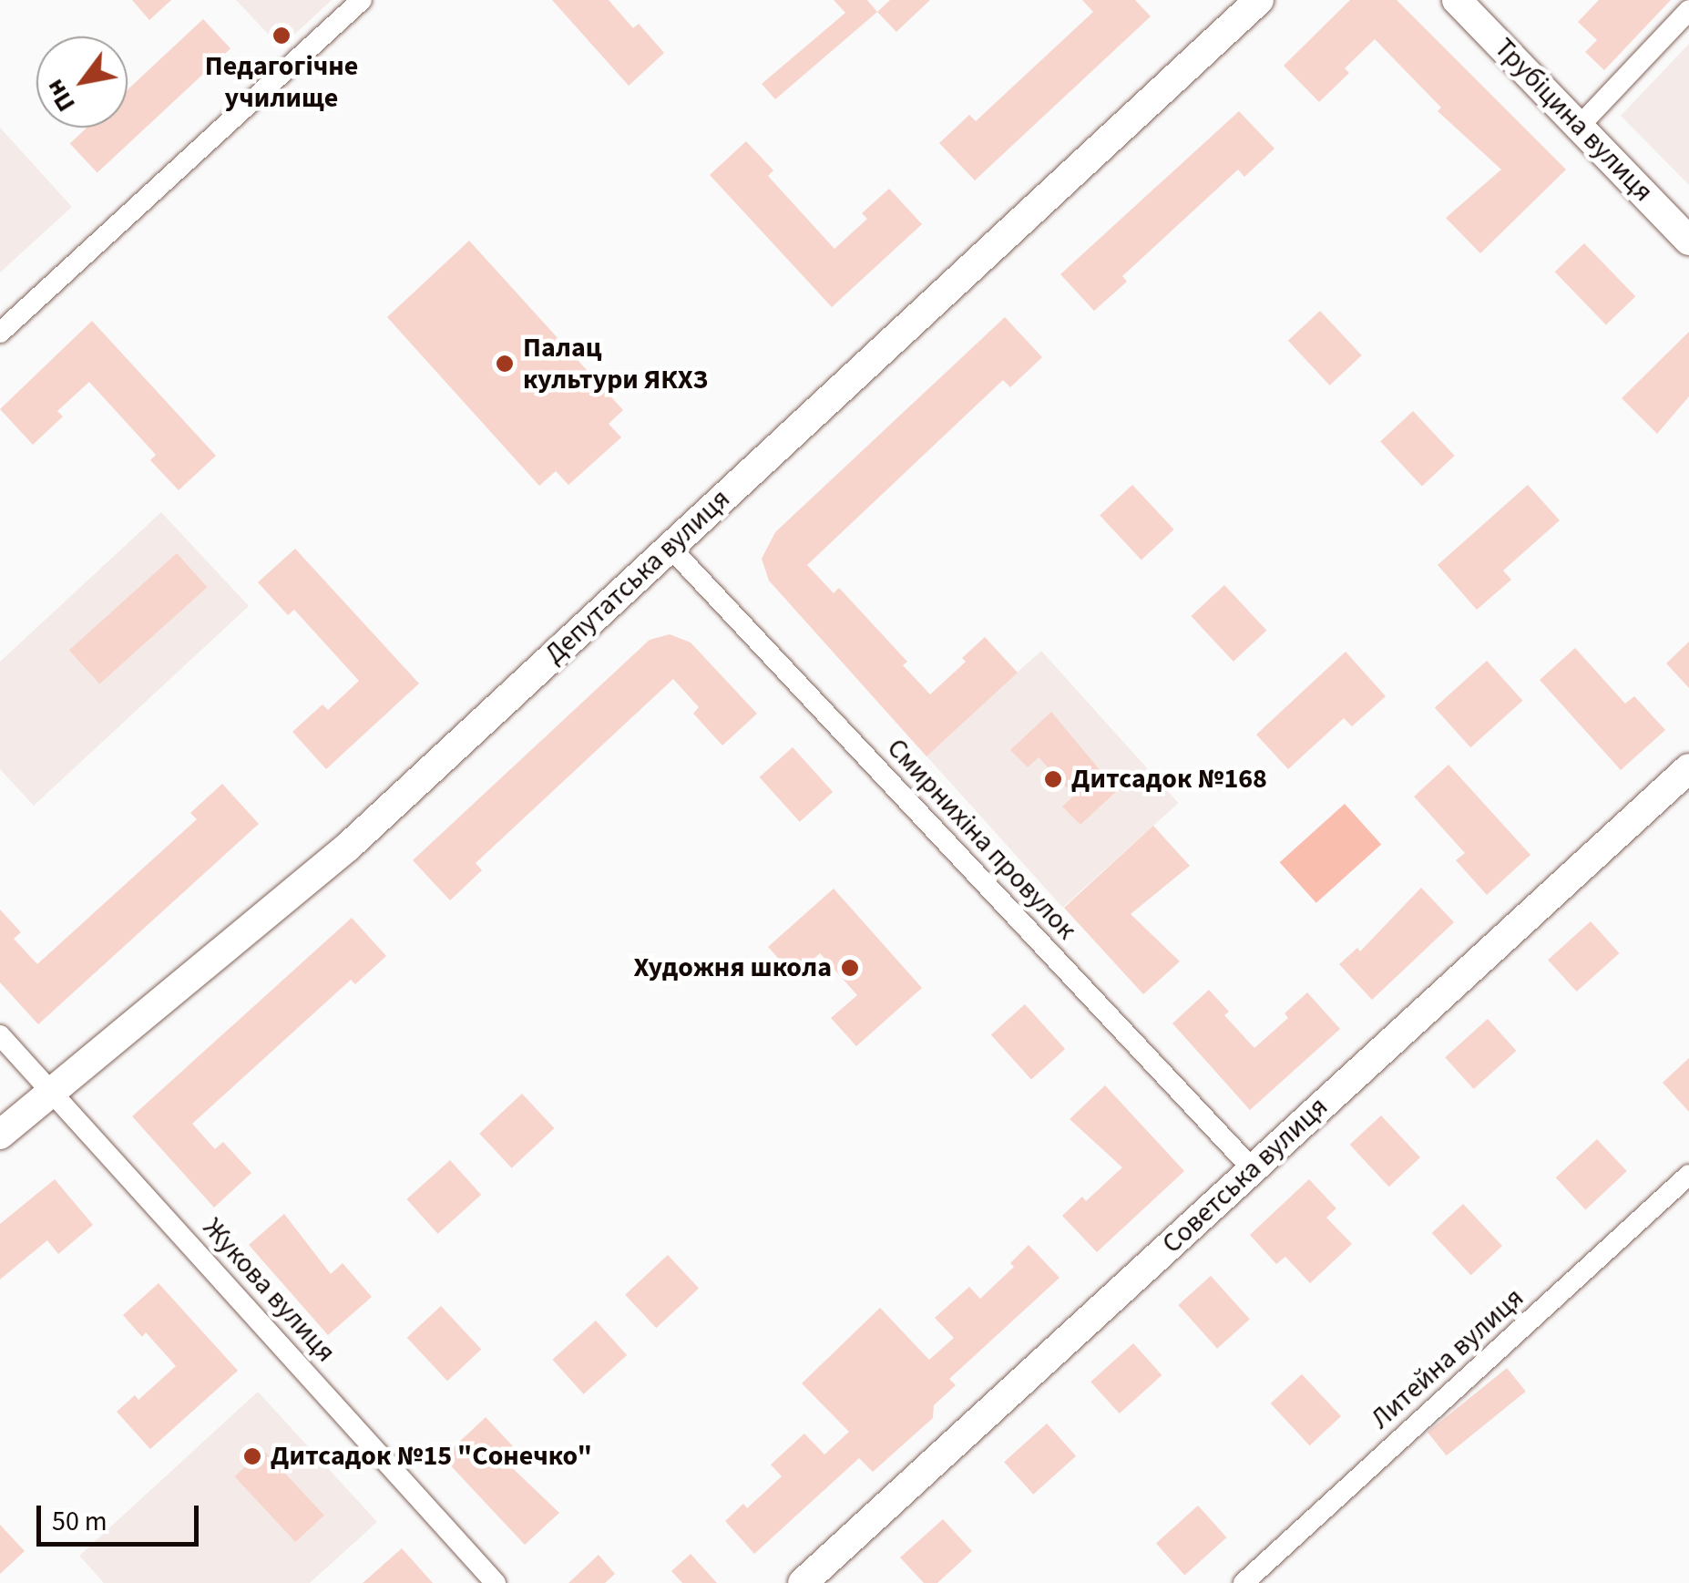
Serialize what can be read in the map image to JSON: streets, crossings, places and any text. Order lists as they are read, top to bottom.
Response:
{
  "streets": {
    "street": [
      "Трубіцина вулиця",
      "Депутатська вулиця",
      "Смирнихіна провулок",
      "Советська вулиця",
      "Жукова вулиця",
      "Литейна вулиця"
    ]
  },
  "crossings": [
    ["Депутатська вулиця", "Смирнихіна провулок"],
    ["Депутатська вулиця", "Жукова вулиця"],
    ["Смирнихіна провулок", "Советська вулиця"]
  ],
  "places": [
    "Педагогічне училище",
    "Палац культури ЯКХЗ",
    "Дитсадок №168",
    "Художня школа",
    "Дитсадок №15 \"Сонечко\""
  ],
  "scale_bar": "50 m",
  "north": "bottom left"
}
